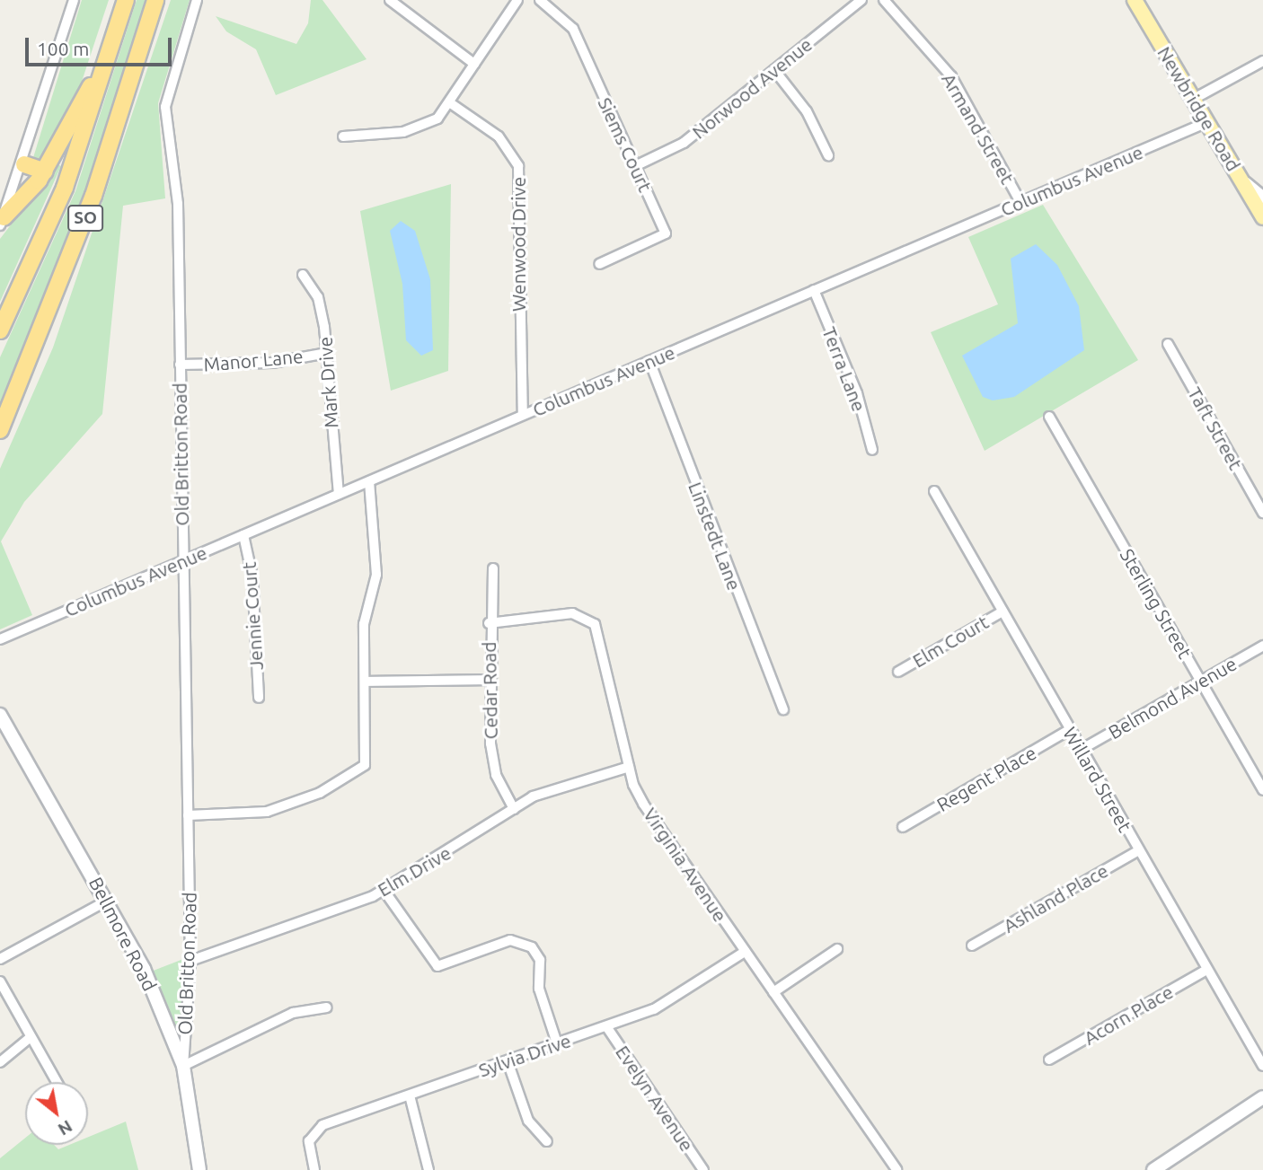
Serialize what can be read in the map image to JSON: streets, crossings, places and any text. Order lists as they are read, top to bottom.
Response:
{
  "streets": {
    "highway": ["SO"],
    "main road": ["Newbridge Road", "Bellmore Road"],
    "street": [
      "Norwood Avenue",
      "Armand Street",
      "Siems Court",
      "Columbus Avenue",
      "Wenwood Drive",
      "Manor Lane",
      "Terra Lane",
      "Mark Drive",
      "Taft Street",
      "Old Britton Road",
      "Linstedt Lane",
      "Sterling Street",
      "Jennie Court",
      "Elm Court",
      "Cedar Road",
      "Belmond Avenue",
      "Regent Place",
      "Willard Street",
      "Virginia Avenue",
      "Elm Drive",
      "Ashland Place",
      "Acorn Place",
      "Sylvia Drive",
      "Evelyn Avenue"
    ]
  },
  "crossings": [
    ["Norwood Avenue", "Siems Court"],
    ["Newbridge Road", "Columbus Avenue"],
    ["Armand Street", "Columbus Avenue"],
    ["Columbus Avenue", "Wenwood Drive"],
    ["Columbus Avenue", "Terra Lane"],
    ["Columbus Avenue", "Mark Drive"],
    ["Columbus Avenue", "Old Britton Road"],
    ["Columbus Avenue", "Linstedt Lane"],
    ["Columbus Avenue", "Jennie Court"],
    ["Manor Lane", "Mark Drive"],
    ["Manor Lane", "Old Britton Road"],
    ["Old Britton Road", "Elm Drive"],
    ["Old Britton Road", "Bellmore Road"],
    ["Sterling Street", "Belmond Avenue"],
    ["Elm Court", "Willard Street"],
    ["Cedar Road", "Virginia Avenue"],
    ["Cedar Road", "Elm Drive"],
    ["Belmond Avenue", "Willard Street"],
    ["Regent Place", "Willard Street"],
    ["Willard Street", "Ashland Place"],
    ["Willard Street", "Acorn Place"],
    ["Virginia Avenue", "Elm Drive"],
    ["Virginia Avenue", "Sylvia Drive"],
    ["Sylvia Drive", "Evelyn Avenue"]
  ],
  "scale_bar": "100 m",
  "north": "bottom right"
}
